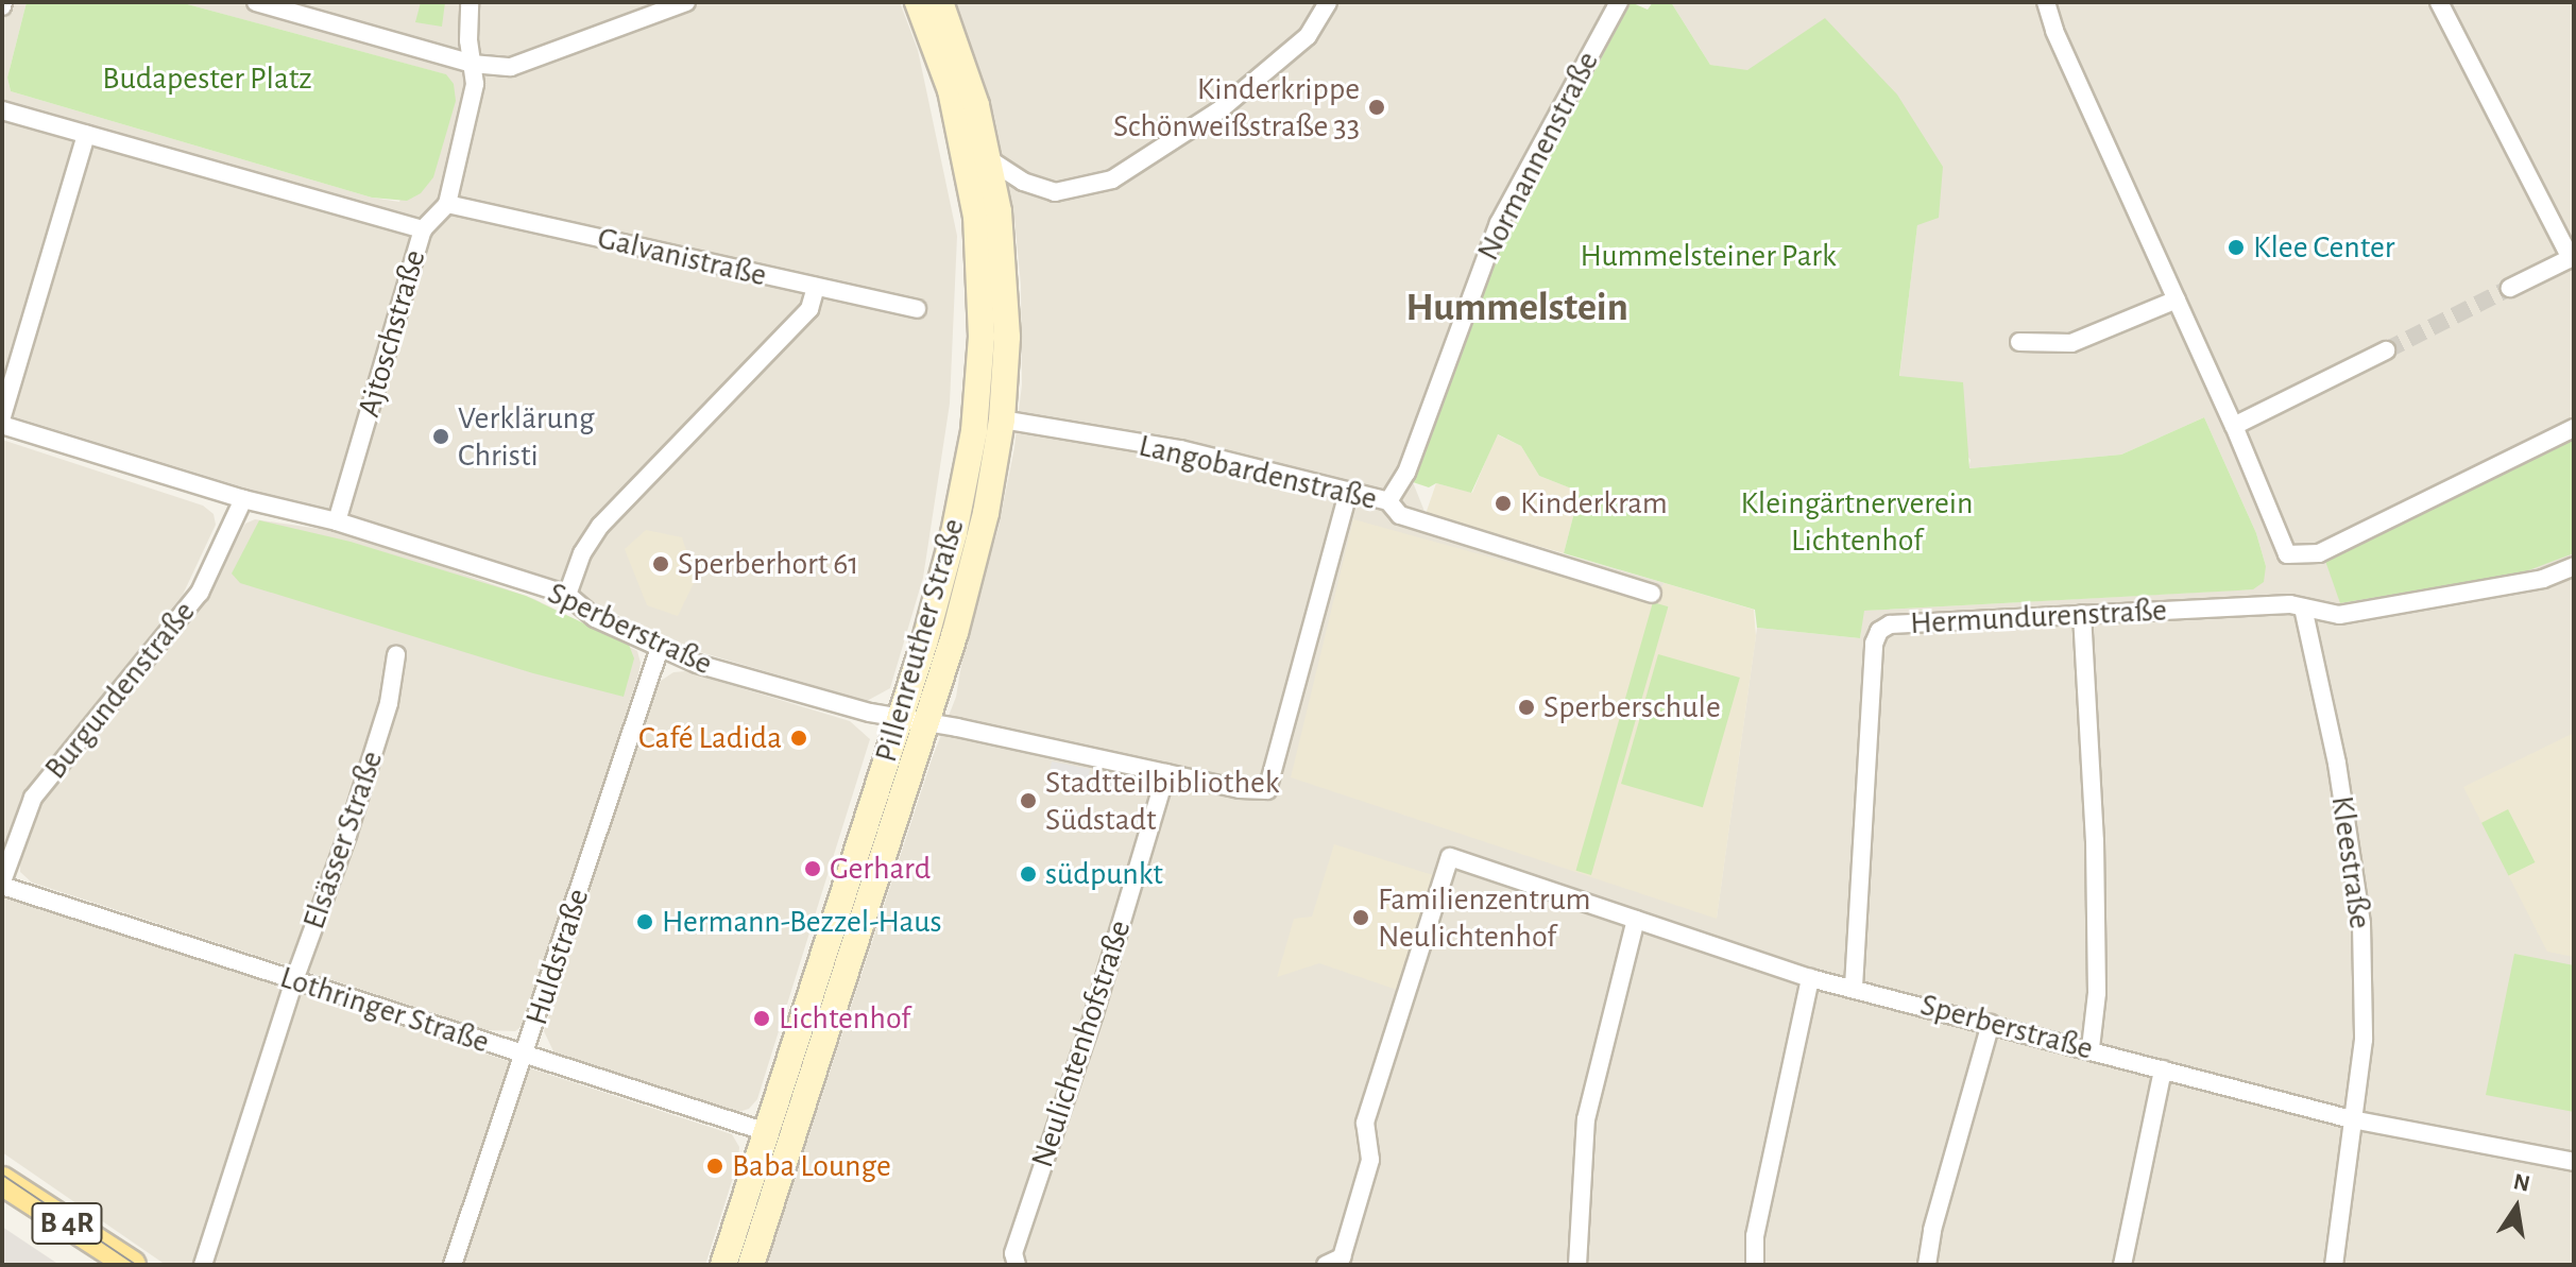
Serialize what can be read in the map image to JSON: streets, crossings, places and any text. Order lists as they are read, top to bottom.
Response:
{
  "streets": {
    "main road": ["Pillenreuther Straße", "B 4R"],
    "street": [
      "Normannenstraße",
      "Galvanistraße",
      "Ajtoschstraße",
      "Langobardenstraße",
      "Hermundurenstraße",
      "Sperberstraße",
      "Burgundenstraße",
      "Elsässer Straße",
      "Kleestraße",
      "Huldstraße",
      "Lothringer Straße",
      "Neulichtenhofstraße"
    ]
  },
  "crossings": [
    ["Normannenstraße", "Langobardenstraße"],
    ["Galvanistraße", "Ajtoschstraße"],
    ["Ajtoschstraße", "Sperberstraße"],
    ["Langobardenstraße", "Sperberstraße"],
    ["Langobardenstraße", "Pillenreuther Straße"],
    ["Hermundurenstraße", "Sperberstraße"],
    ["Hermundurenstraße", "Kleestraße"],
    ["Sperberstraße", "Pillenreuther Straße"],
    ["Sperberstraße", "Burgundenstraße"],
    ["Sperberstraße", "Kleestraße"],
    ["Sperberstraße", "Huldstraße"],
    ["Sperberstraße", "Neulichtenhofstraße"],
    ["Pillenreuther Straße", "Lothringer Straße"],
    ["Burgundenstraße", "Lothringer Straße"],
    ["Elsässer Straße", "Lothringer Straße"],
    ["Huldstraße", "Lothringer Straße"]
  ],
  "districts": ["Hummelstein"],
  "parks": ["Budapester Platz", "Hummelsteiner Park", "Kleingärtnerverein Lichtenhof"],
  "places": [
    "Kinderkrippe Schönweißstraße 33",
    "Klee Center",
    "Verklärung Christi",
    "Kinderkram",
    "Sperberhort 61",
    "Sperberschule",
    "Café Ladida",
    "Stadtteilbibliothek Südstadt",
    "Gerhard",
    "südpunkt",
    "Familienzentrum Neulichtenhof",
    "Hermann-Bezzel-Haus",
    "Lichtenhof",
    "Baba Lounge"
  ],
  "north": "top"
}
